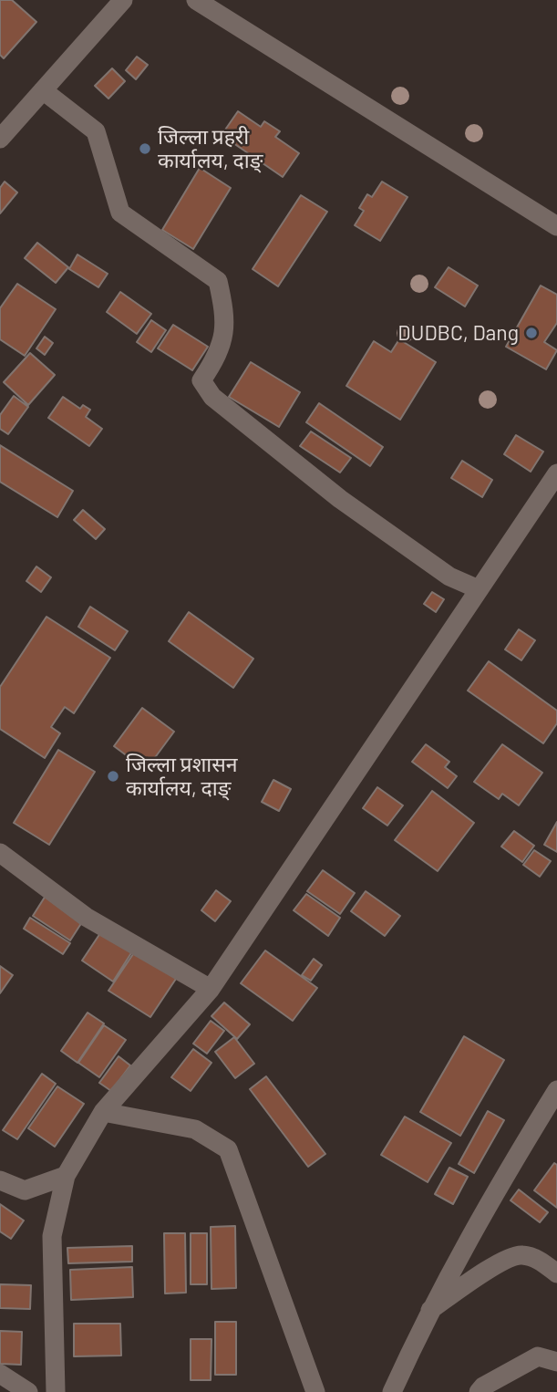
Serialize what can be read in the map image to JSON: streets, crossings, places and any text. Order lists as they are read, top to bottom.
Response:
{
  "places": ["जिल्ला प्रहरी कार्यालय, दाङ्", "DUDBC, Dang", "जिल्ला प्रशासन कार्यालय, दाङ्"]
}
